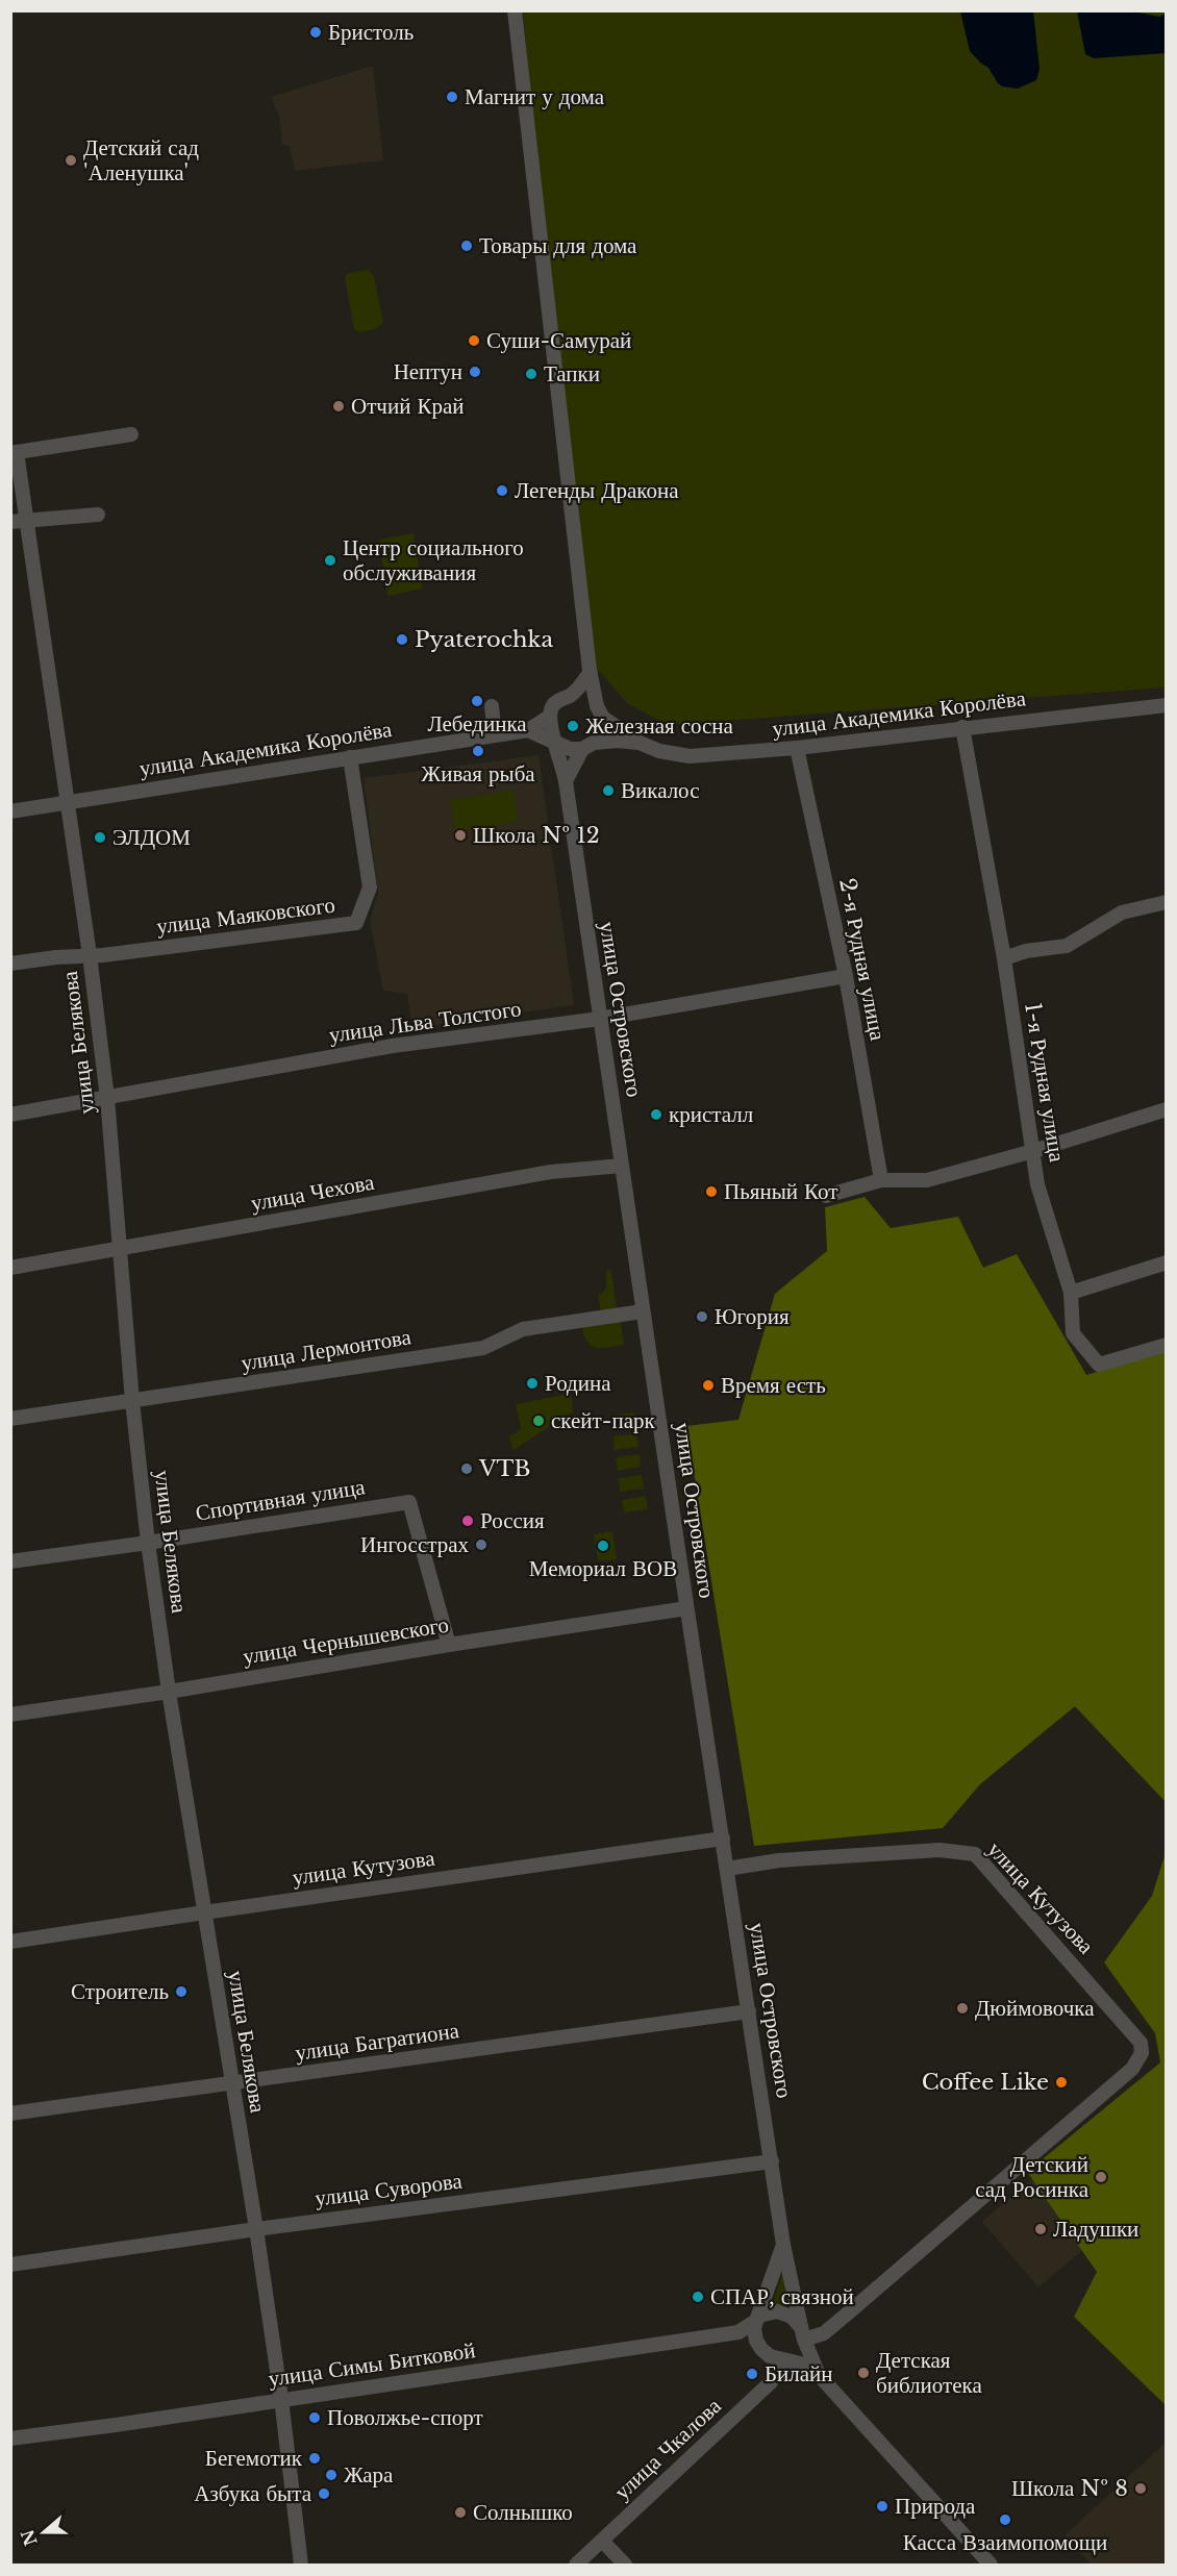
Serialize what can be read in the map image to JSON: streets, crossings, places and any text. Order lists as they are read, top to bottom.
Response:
{
  "streets": {
    "street": [
      "улица Академика Королёва",
      "улица Маяковского",
      "2-я Рудная улица",
      "улица Островского",
      "улица Льва Толстого",
      "улица Белякова",
      "1-я Рудная улица",
      "улица Чехова",
      "улица Лермонтова",
      "Спортивная улица",
      "улица Чернышевского",
      "улица Кутузова",
      "улица Багратиона",
      "улица Суворова",
      "улица Симы Битковой",
      "улица Чкалова"
    ]
  },
  "crossings": [
    ["улица Академика Королёва", "улица Маяковского"],
    ["улица Академика Королёва", "2-я Рудная улица"],
    ["улица Академика Королёва", "улица Белякова"],
    ["улица Академика Королёва", "1-я Рудная улица"],
    ["улица Маяковского", "улица Белякова"],
    ["2-я Рудная улица", "улица Льва Толстого"],
    ["улица Островского", "улица Льва Толстого"],
    ["улица Островского", "улица Чехова"],
    ["улица Островского", "улица Лермонтова"],
    ["улица Островского", "улица Чернышевского"],
    ["улица Островского", "улица Кутузова"],
    ["улица Островского", "улица Багратиона"],
    ["улица Островского", "улица Суворова"],
    ["улица Островского", "улица Чкалова"],
    ["улица Льва Толстого", "улица Белякова"],
    ["улица Белякова", "улица Чехова"],
    ["улица Белякова", "улица Лермонтова"],
    ["улица Белякова", "Спортивная улица"],
    ["улица Белякова", "улица Чернышевского"],
    ["улица Белякова", "улица Кутузова"],
    ["улица Белякова", "улица Багратиона"],
    ["улица Белякова", "улица Суворова"],
    ["улица Белякова", "улица Симы Битковой"],
    ["Спортивная улица", "улица Чернышевского"],
    ["улица Кутузова", "улица Чкалова"]
  ],
  "places": [
    "Бристоль",
    "Магнит у дома",
    "Детский сад 'Аленушка'",
    "Товары для дома",
    "Суши-Самурай",
    "Нептун",
    "Тапки",
    "Отчий Край",
    "Легенды Дракона",
    "Центр социального обслуживания",
    "Pyaterochka",
    "Лебединка",
    "Железная сосна",
    "Живая рыба",
    "Викалос",
    "Школа № 12",
    "ЭЛДОМ",
    "кристалл",
    "Пьяный Кот",
    "Югория",
    "Родина",
    "Время есть",
    "скейт-парк",
    "VTB",
    "Россия",
    "Ингосстрах",
    "Мемориал ВОВ",
    "Строитель",
    "Дюймовочка",
    "Coffee Like",
    "Детский сад Росинка",
    "Ладушки",
    "СПАР, связной",
    "Детская библиотека",
    "Билайн",
    "Поволжье-спорт",
    "Бегемотик",
    "Жара",
    "Школа № 8",
    "Азбука быта",
    "Природа",
    "Солнышко",
    "Касса Взаимопомощи"
  ],
  "north": "left"
}
